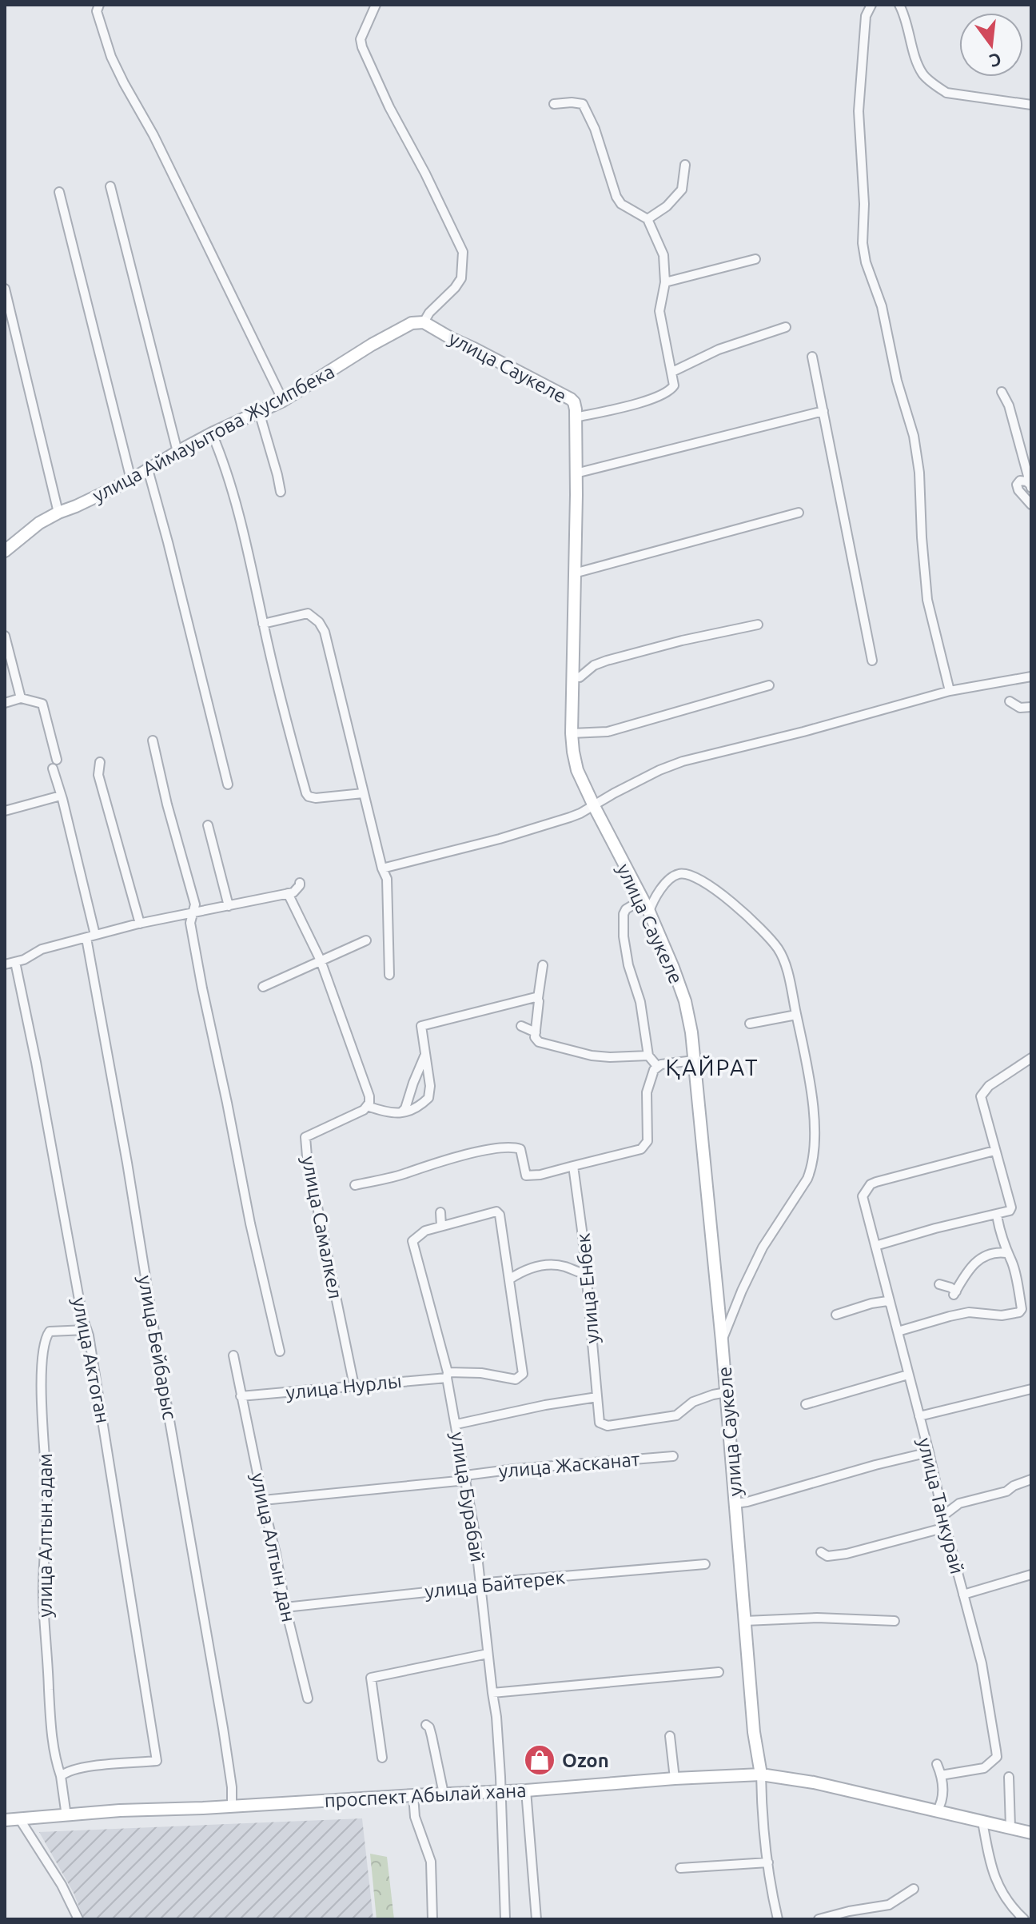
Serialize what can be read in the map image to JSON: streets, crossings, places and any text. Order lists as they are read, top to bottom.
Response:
{
  "streets": {
    "street": [
      "улица Саукеле",
      "улица Аймауытова Жусипбека",
      "улица Самалкел",
      "улица Енбек",
      "улица Бейбарыс",
      "улица Актоган",
      "улица Нурлы",
      "улица Жасканат",
      "улица Бурабай",
      "улица Танкурай",
      "улица Алтын адам",
      "улица Алтын дан",
      "улица Байтерек",
      "проспект Абылай хана"
    ]
  },
  "crossings": [
    ["улица Саукеле", "улица Аймауытова Жусипбека"],
    ["улица Саукеле", "улица Енбек"],
    ["улица Саукеле", "проспект Абылай хана"],
    ["улица Самалкел", "улица Нурлы"],
    ["улица Бейбарыс", "проспект Абылай хана"],
    ["улица Актоган", "улица Алтын адам"],
    ["улица Нурлы", "улица Бурабай"],
    ["улица Нурлы", "улица Алтын дан"],
    ["улица Жасканат", "улица Бурабай"],
    ["улица Жасканат", "улица Алтын дан"],
    ["улица Бурабай", "улица Байтерек"],
    ["улица Бурабай", "проспект Абылай хана"],
    ["улица Алтын дан", "улица Байтерек"]
  ],
  "districts": ["ҚАЙРАТ"],
  "places": {
    "shop": ["Ozon"]
  },
  "north": "bottom"
}
